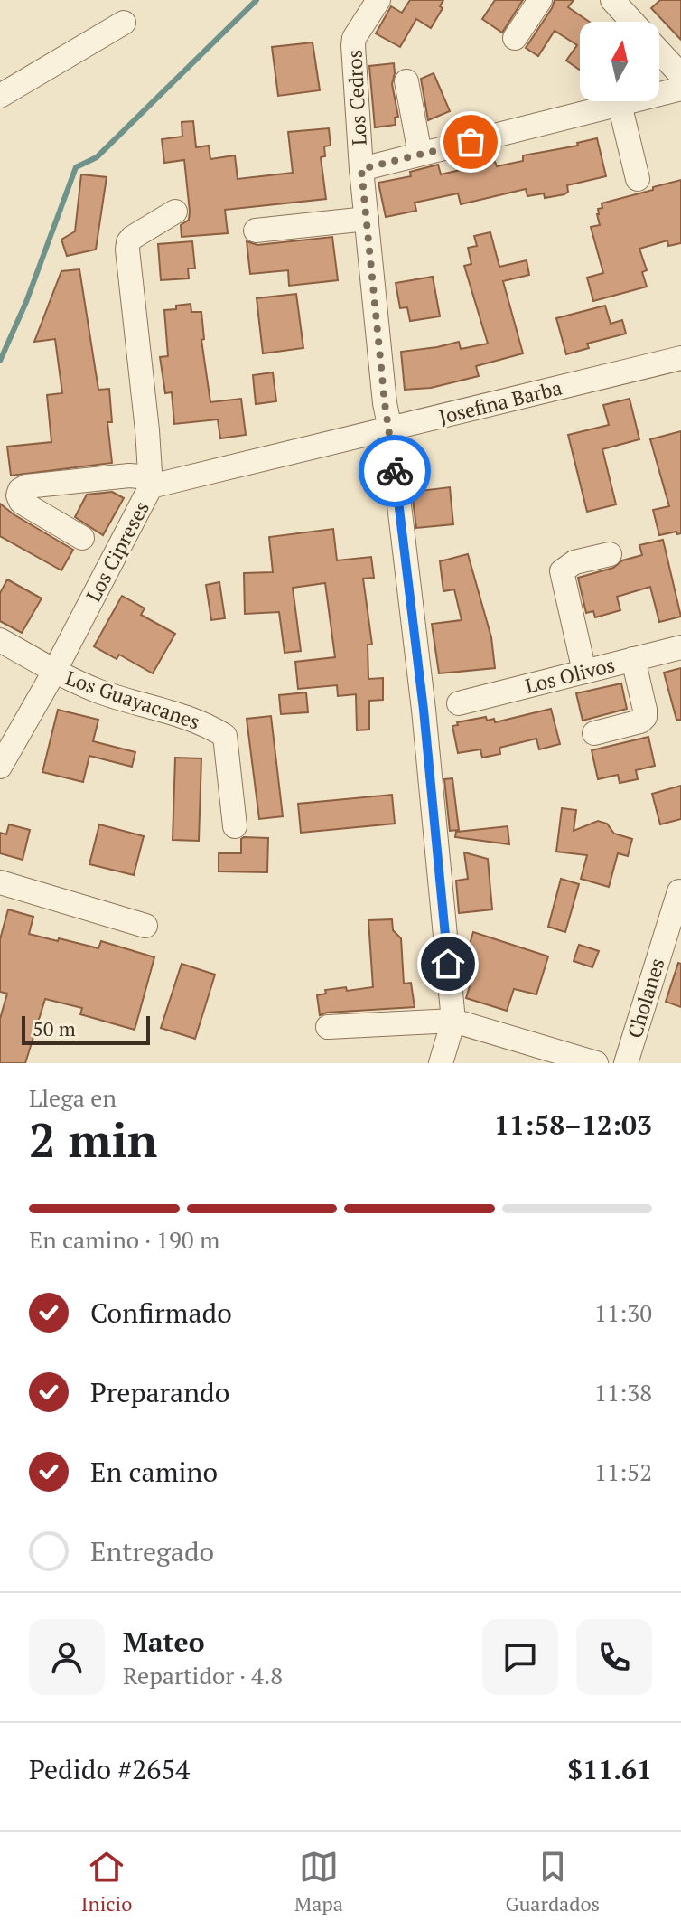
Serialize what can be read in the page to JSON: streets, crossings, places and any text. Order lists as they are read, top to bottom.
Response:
{
  "streets": {
    "street": [
      "Los Cedros",
      "Josefina Barba",
      "Los Cipreses",
      "Los Olivos",
      "Los Guayacanes",
      "Cholanes"
    ]
  },
  "crossings": [
    ["Los Cedros", "Josefina Barba"],
    ["Josefina Barba", "Los Cipreses"],
    ["Los Cipreses", "Los Guayacanes"]
  ],
  "scale_bar": "50 m",
  "north": "top",
  "page": {
    "scale": "50 m",
    "heading": ["2 min", "Llega en", "11:58–12:03"],
    "panel": [
      "Mateo",
      "Repartidor · 4.8",
      "Pedido #2654",
      "$11.61"
    ],
    "bar": "En camino · 190 m",
    "list": [
      ["Confirmado", "11:30"],
      ["Preparando", "11:38"],
      ["En camino", "11:52"],
      "Entregado"
    ],
    "tabs": ["Inicio", "Mapa", "Guardados"]
  }
}
